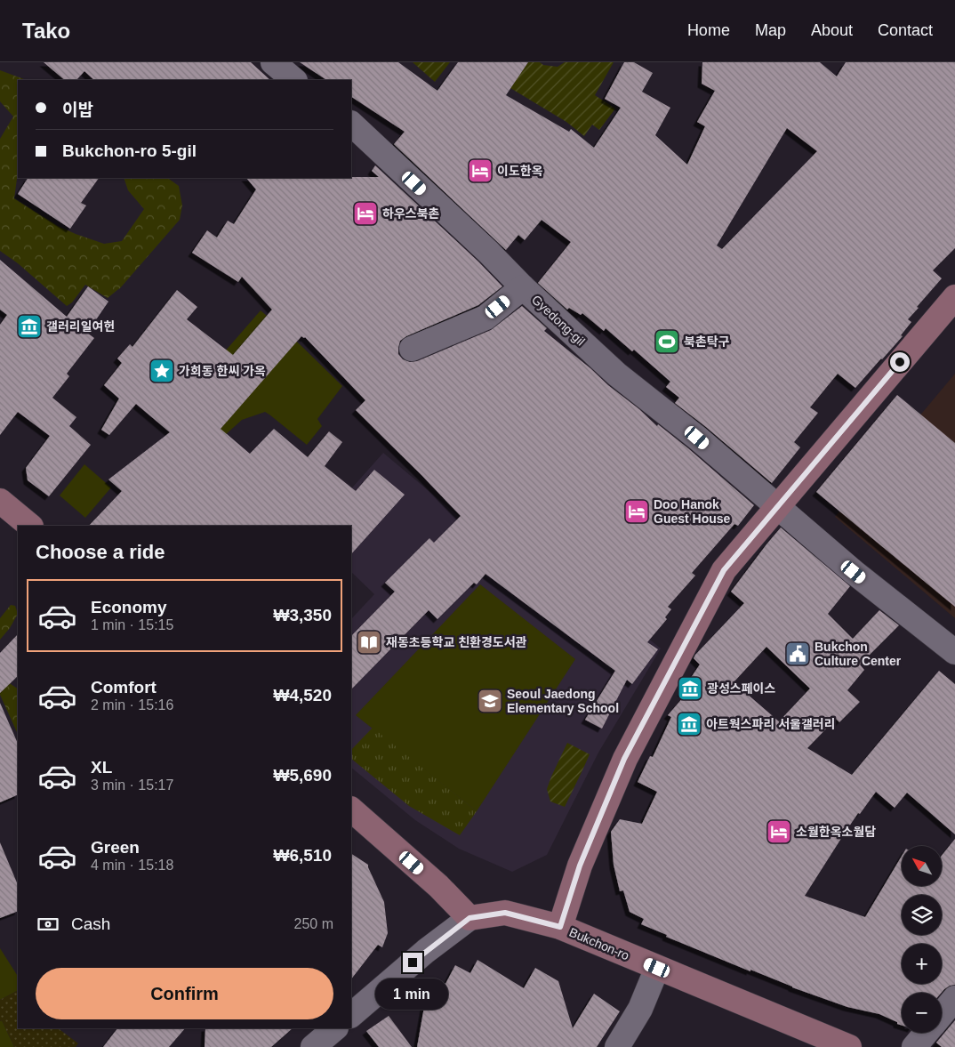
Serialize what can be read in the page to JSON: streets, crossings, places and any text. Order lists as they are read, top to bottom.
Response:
{
  "streets": {
    "street": ["Gyedong-gil", "Bukchon-ro"]
  },
  "places": {
    "hotel": [
      "이도한옥",
      "하우스북촌",
      "Doo Hanok Guest House",
      "소월한옥소월담"
    ],
    "museum": ["갤러리일여헌", "광성스페이스", "아트웍스파리 서울갤러리"],
    "sports": ["북촌탁구"],
    "place": ["가회동 한씨 가옥"],
    "library": ["재동초등학교 친환경도서관"],
    "public building": ["Bukchon Culture Center"],
    "school or university": ["Seoul Jaedong Elementary School"]
  },
  "north": "top left",
  "page": {
    "header": "Tako",
    "nav": [
      "Home",
      "Map",
      "About",
      "Contact"
    ],
    "banner": ["이밥", "Bukchon-ro 5-gil"],
    "heading": "Choose a ride",
    "list": [
      {
        "name": "Economy",
        "note": "1 min · 15:15",
        "value": "₩3,350"
      },
      {
        "name": "Comfort",
        "note": "2 min · 15:16",
        "value": "₩4,520"
      },
      {
        "name": "XL",
        "note": "3 min · 15:17",
        "value": "₩5,690"
      },
      {
        "name": "Green",
        "note": "4 min · 15:18",
        "value": "₩6,510"
      }
    ],
    "map_buttons": ["+", "−"],
    "pay": ["Cash", "250 m"],
    "buttons": "Confirm",
    "bubble": "1 min"
  }
}
